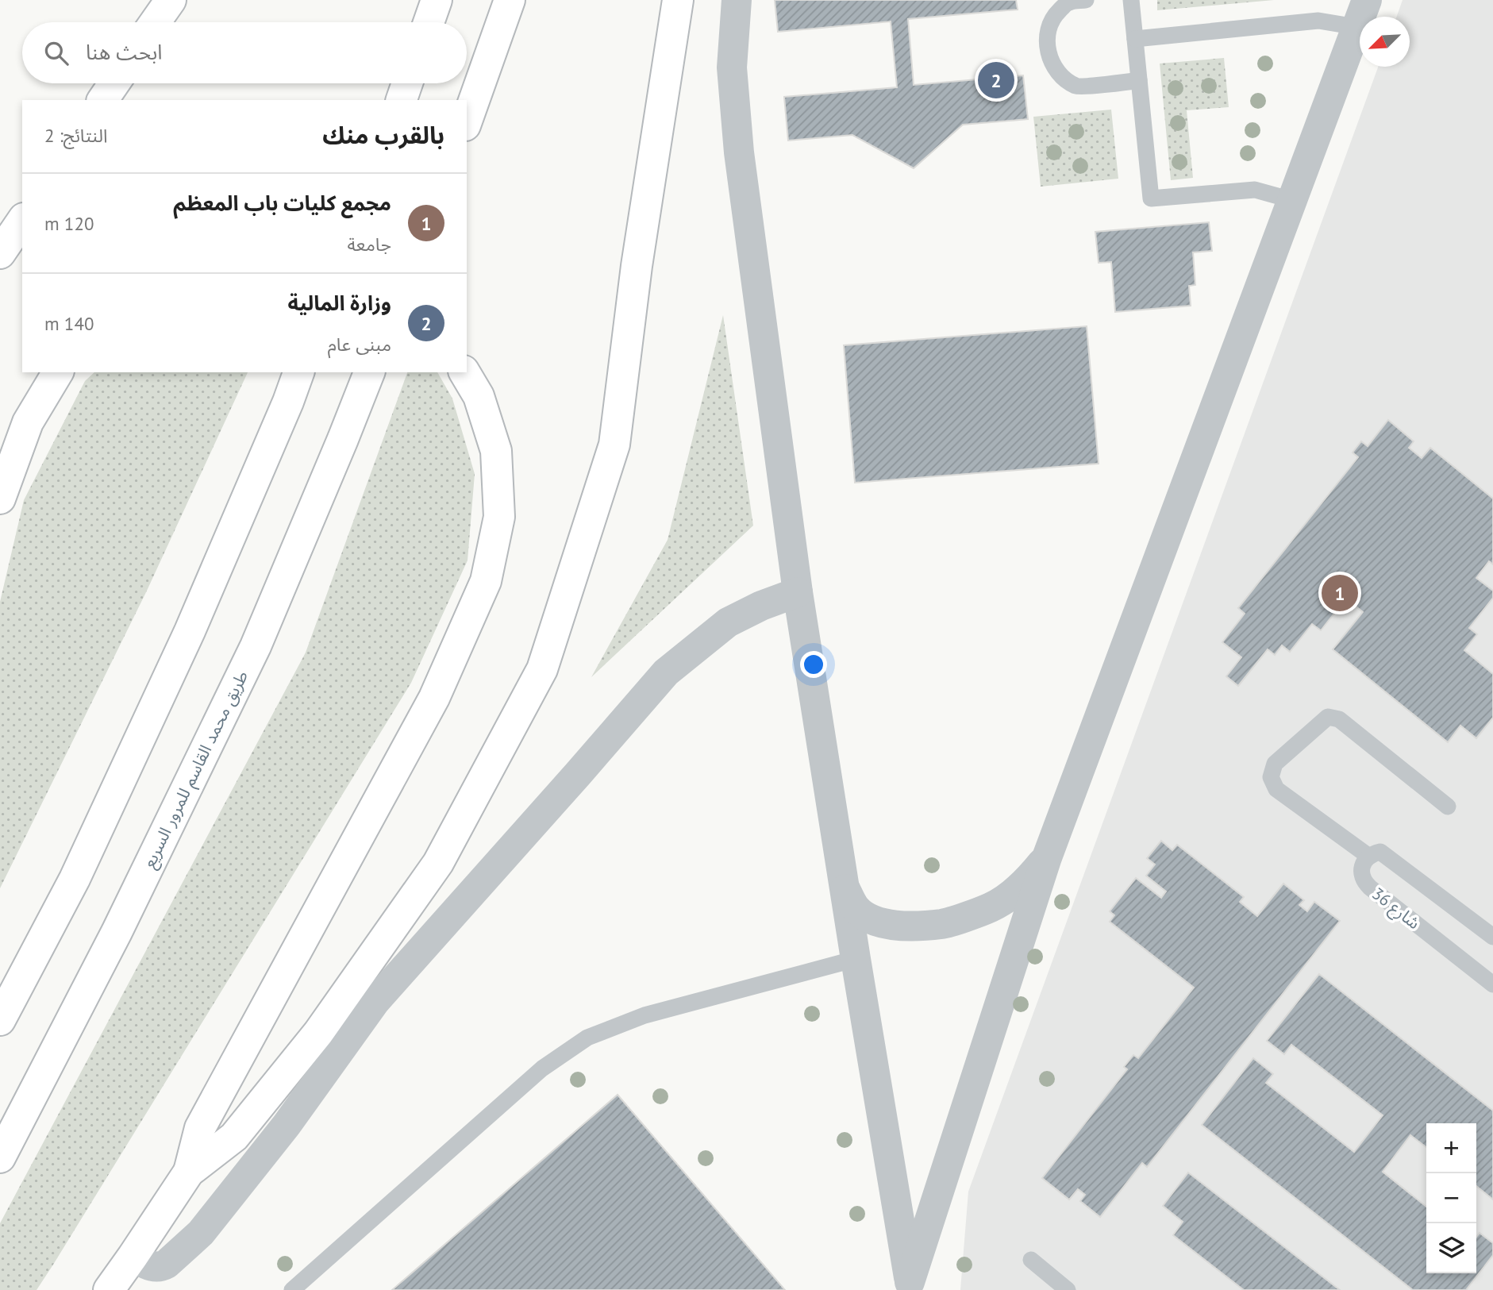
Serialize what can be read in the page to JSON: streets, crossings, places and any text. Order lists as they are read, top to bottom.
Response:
{
  "streets": {
    "highway": ["طريق محمد القاسم للمرور السريع"],
    "lane": ["شارع 36"]
  },
  "north": "bottom left",
  "page": {
    "search": "ابحث هنا",
    "pins": ["2", "1"],
    "heading": ["بالقرب منك", "النتائج: 2"],
    "list": [
      {
        "mark": "1",
        "name": "مجمع كليات باب المعظم",
        "note": "جامعة",
        "value": "120 m"
      },
      {
        "mark": "2",
        "name": "وزارة المالية",
        "note": "مبنى عام",
        "value": "140 m"
      }
    ],
    "map_buttons": ["+", "−"]
  }
}
